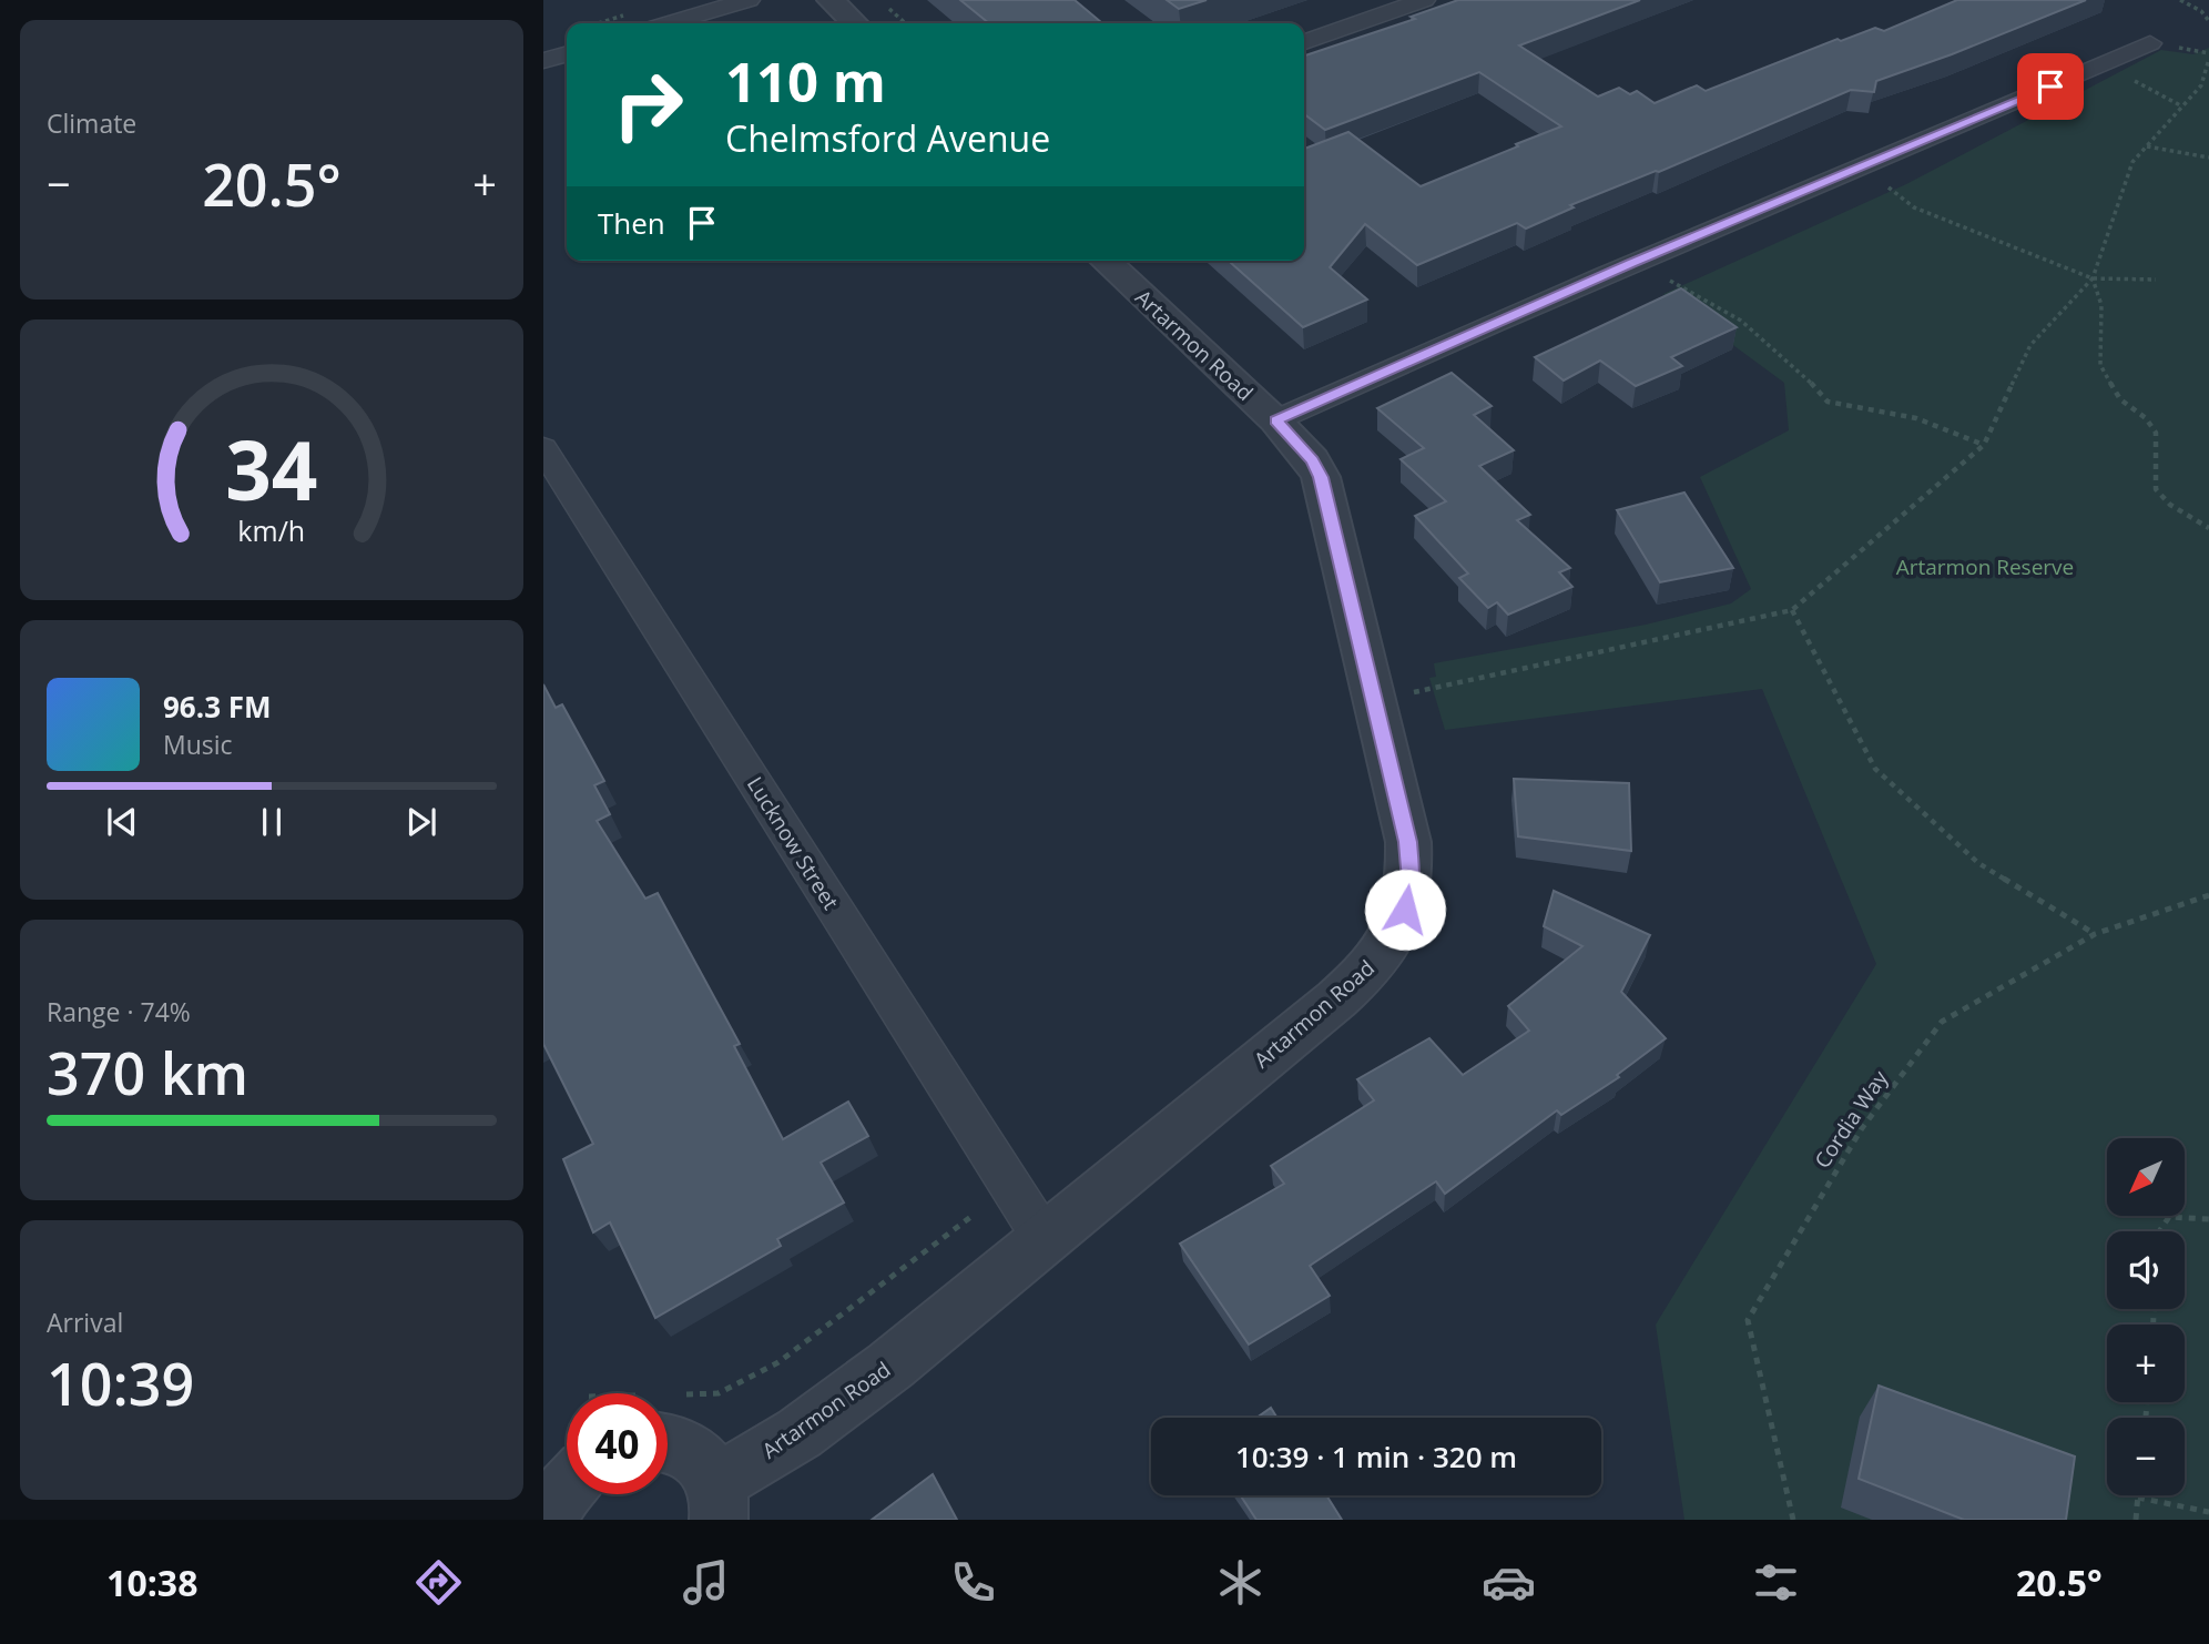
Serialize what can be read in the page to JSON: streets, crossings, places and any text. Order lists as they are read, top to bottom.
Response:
{
  "streets": {
    "street": ["Artarmon Road", "Lucknow Street"],
    "path": ["Cordia Way"]
  },
  "crossings": [
    ["Artarmon Road", "Lucknow Street"]
  ],
  "parks": ["Artarmon Reserve"],
  "north": "bottom left",
  "page": {
    "tile": [
      "Climate",
      ["Range · 74%", "370 km"],
      ["Arrival", "10:39"]
    ],
    "turn": ["110 m", "Chelmsford Avenue"],
    "heat": ["−", "20.5°", "+"],
    "then": "Then",
    "song": ["96.3 FM", "Music"],
    "map_buttons": ["+", "−"],
    "limit": "40",
    "trip": "10:39 · 1 min · 320 m",
    "tabs": ["10:38", "20.5°"],
    "gauge": ["34", "km/h"]
  }
}
